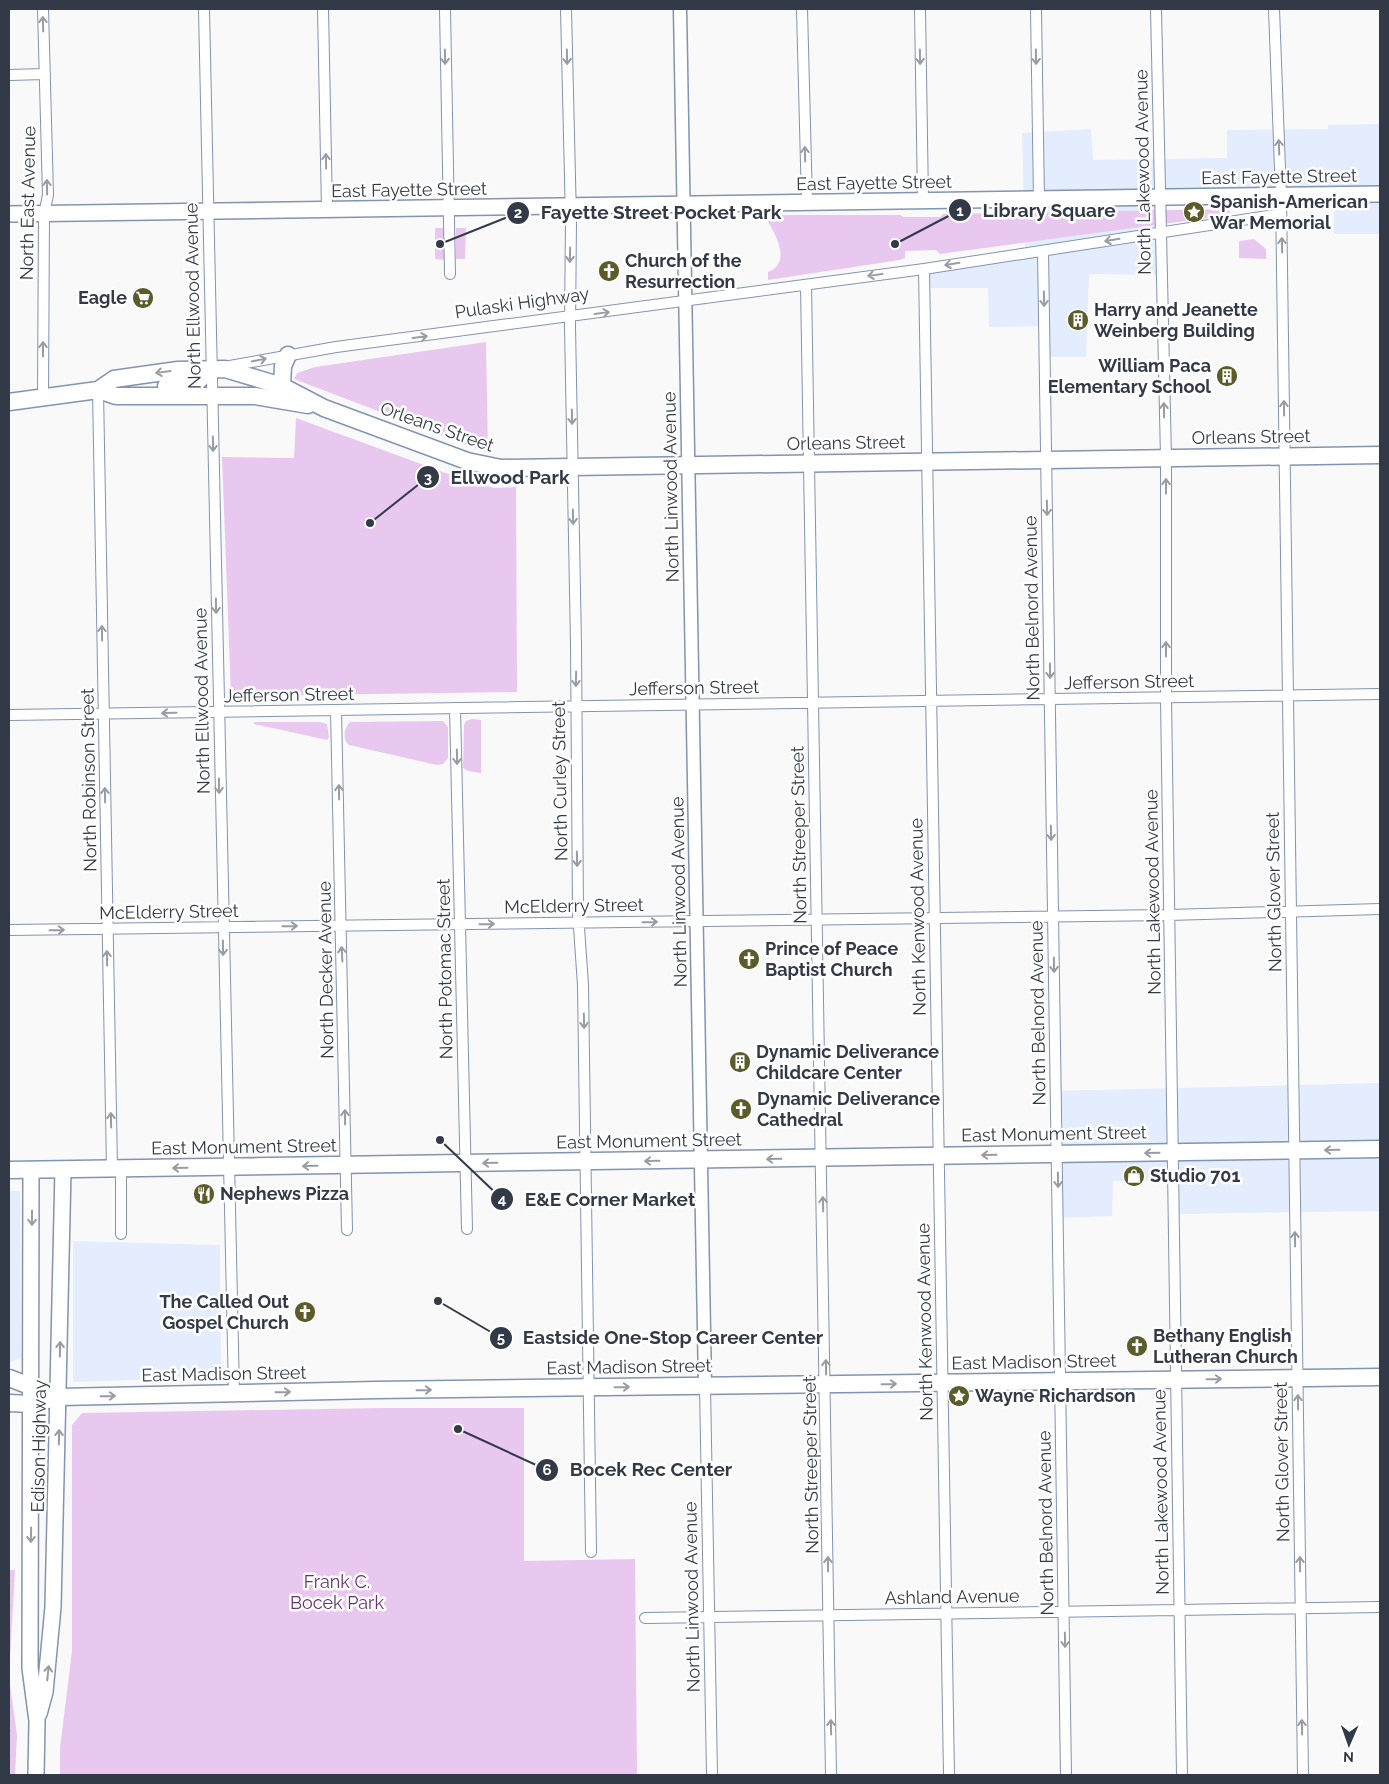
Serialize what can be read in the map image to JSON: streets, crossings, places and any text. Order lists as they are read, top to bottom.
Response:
{
  "streets": {
    "main road": [
      "East Fayette Street",
      "Pulaski Highway",
      "Orleans Street",
      "East Monument Street",
      "East Madison Street",
      "Edison Highway"
    ],
    "street": [
      "North Lakewood Avenue",
      "North East Avenue",
      "North Ellwood Avenue",
      "North Linwood Avenue",
      "North Belnord Avenue",
      "Jefferson Street",
      "North Robinson Street",
      "North Curley Street",
      "North Streeper Street",
      "North Glover Street",
      "McElderry Street",
      "North Kenwood Avenue",
      "North Potomac Street",
      "North Decker Avenue",
      "Ashland Avenue"
    ]
  },
  "crossings": [
    ["North Lakewood Avenue", "East Fayette Street"],
    ["North Lakewood Avenue", "Pulaski Highway"],
    ["North Lakewood Avenue", "Orleans Street"],
    ["North Lakewood Avenue", "Jefferson Street"],
    ["North Lakewood Avenue", "McElderry Street"],
    ["North Lakewood Avenue", "East Monument Street"],
    ["North Lakewood Avenue", "East Madison Street"],
    ["North Lakewood Avenue", "Ashland Avenue"],
    ["East Fayette Street", "North East Avenue"],
    ["East Fayette Street", "North Ellwood Avenue"],
    ["East Fayette Street", "North Linwood Avenue"],
    ["East Fayette Street", "North Curley Street"],
    ["East Fayette Street", "North Glover Street"],
    ["North East Avenue", "Pulaski Highway"],
    ["North Ellwood Avenue", "Pulaski Highway"],
    ["North Ellwood Avenue", "Orleans Street"],
    ["North Ellwood Avenue", "Jefferson Street"],
    ["North Ellwood Avenue", "McElderry Street"],
    ["North Ellwood Avenue", "East Monument Street"],
    ["North Ellwood Avenue", "East Madison Street"],
    ["Pulaski Highway", "Orleans Street"],
    ["Pulaski Highway", "North Linwood Avenue"],
    ["Pulaski Highway", "North Belnord Avenue"],
    ["Pulaski Highway", "North Robinson Street"],
    ["Pulaski Highway", "North Curley Street"],
    ["Pulaski Highway", "North Streeper Street"],
    ["Pulaski Highway", "North Glover Street"],
    ["Pulaski Highway", "North Kenwood Avenue"],
    ["Orleans Street", "North Linwood Avenue"],
    ["Orleans Street", "North Belnord Avenue"],
    ["Orleans Street", "North Curley Street"],
    ["Orleans Street", "North Streeper Street"],
    ["Orleans Street", "North Glover Street"],
    ["Orleans Street", "North Kenwood Avenue"],
    ["North Linwood Avenue", "Jefferson Street"],
    ["North Linwood Avenue", "McElderry Street"],
    ["North Linwood Avenue", "East Monument Street"],
    ["North Linwood Avenue", "East Madison Street"],
    ["North Linwood Avenue", "Ashland Avenue"],
    ["North Belnord Avenue", "Jefferson Street"],
    ["North Belnord Avenue", "McElderry Street"],
    ["North Belnord Avenue", "East Monument Street"],
    ["North Belnord Avenue", "East Madison Street"],
    ["North Belnord Avenue", "Ashland Avenue"],
    ["Jefferson Street", "North Robinson Street"],
    ["Jefferson Street", "North Curley Street"],
    ["Jefferson Street", "North Streeper Street"],
    ["Jefferson Street", "North Glover Street"],
    ["Jefferson Street", "North Kenwood Avenue"],
    ["Jefferson Street", "North Potomac Street"],
    ["Jefferson Street", "North Decker Avenue"],
    ["North Robinson Street", "McElderry Street"],
    ["North Robinson Street", "East Monument Street"],
    ["North Curley Street", "McElderry Street"],
    ["North Curley Street", "East Monument Street"],
    ["North Curley Street", "East Madison Street"],
    ["North Streeper Street", "McElderry Street"],
    ["North Streeper Street", "East Monument Street"],
    ["North Streeper Street", "East Madison Street"],
    ["North Streeper Street", "Ashland Avenue"],
    ["North Glover Street", "McElderry Street"],
    ["North Glover Street", "East Monument Street"],
    ["North Glover Street", "East Madison Street"],
    ["North Glover Street", "Ashland Avenue"],
    ["McElderry Street", "North Kenwood Avenue"],
    ["McElderry Street", "North Potomac Street"],
    ["McElderry Street", "North Decker Avenue"],
    ["North Kenwood Avenue", "East Monument Street"],
    ["North Kenwood Avenue", "East Madison Street"],
    ["North Kenwood Avenue", "Ashland Avenue"],
    ["North Potomac Street", "East Monument Street"],
    ["North Decker Avenue", "East Monument Street"],
    ["East Monument Street", "Edison Highway"],
    ["East Madison Street", "Edison Highway"]
  ],
  "one_way": [
    "North East Avenue",
    "North Ellwood Avenue",
    "North Belnord Avenue",
    "North Robinson Street",
    "North Curley Street",
    "North Streeper Street",
    "North Glover Street",
    "North Potomac Street",
    "North Decker Avenue",
    "East Monument Street",
    "East Madison Street"
  ],
  "parks": ["Frank C. Bocek Park"],
  "places": {
    "place": ["Spanish-American War Memorial", "Wayne Richardson"],
    "other": [
      "Fayette Street Pocket Park",
      "Library Square",
      "Ellwood Park",
      "E&E Corner Market",
      "Eastside One-Stop Career Center",
      "Bocek Rec Center"
    ],
    "church": [
      "Church of the Resurrection",
      "Prince of Peace Baptist Church",
      "Dynamic Deliverance Cathedral",
      "The Called Out Gospel Church",
      "Bethany English Lutheran Church"
    ],
    "supermarket": ["Eagle"],
    "building": ["Harry and Jeanette Weinberg Building", "William Paca Elementary School", "Dynamic Deliverance Childcare Center"],
    "shop": ["Studio 701"],
    "restaurant": ["Nephews Pizza"]
  },
  "north": "bottom"
}
